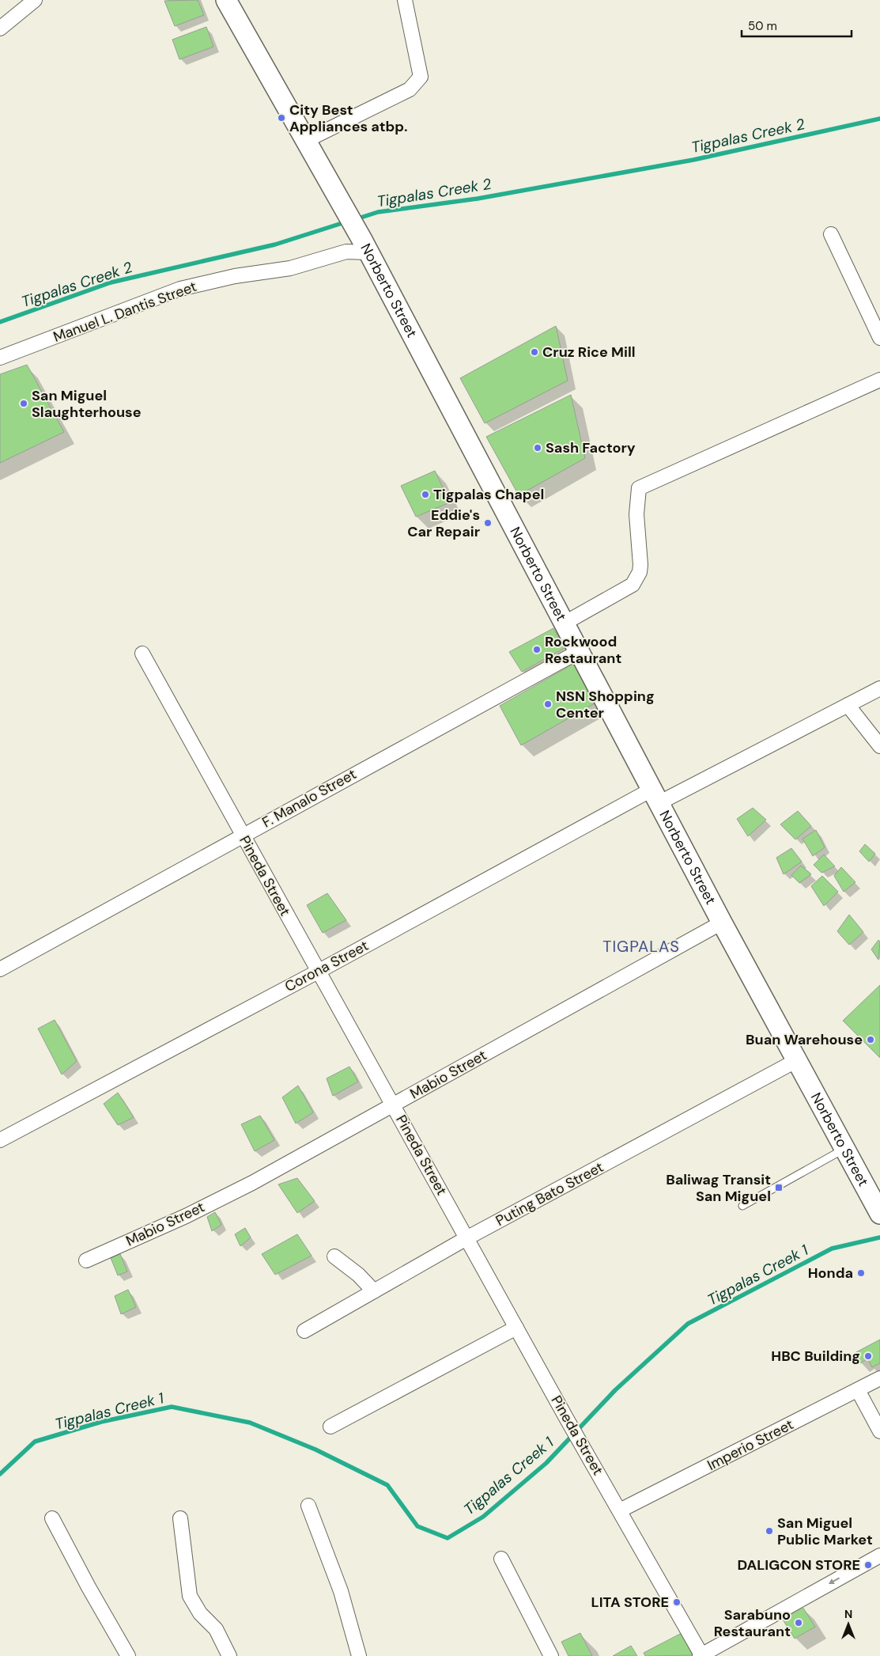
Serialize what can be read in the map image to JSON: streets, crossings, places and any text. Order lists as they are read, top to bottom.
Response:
{
  "streets": {
    "main road": ["Norberto Street"],
    "street": [
      "Manuel L. Dantis Street",
      "F. Manalo Street",
      "Pineda Street",
      "Corona Street",
      "Mabio Street",
      "Puting Bato Street",
      "Imperio Street"
    ]
  },
  "crossings": [
    ["Norberto Street", "Manuel L. Dantis Street"],
    ["Norberto Street", "F. Manalo Street"],
    ["Norberto Street", "Corona Street"],
    ["Norberto Street", "Mabio Street"],
    ["Norberto Street", "Puting Bato Street"],
    ["F. Manalo Street", "Pineda Street"],
    ["Pineda Street", "Corona Street"],
    ["Pineda Street", "Mabio Street"],
    ["Pineda Street", "Puting Bato Street"],
    ["Pineda Street", "Imperio Street"]
  ],
  "districts": ["TIGPALAS"],
  "water": ["Tigpalas Creek 2", "Tigpalas Creek 1"],
  "places": {
    "other": [
      "City Best Appliances atbp.",
      "Cruz Rice Mill",
      "San Miguel Slaughterhouse",
      "Sash Factory",
      "Tigpalas Chapel",
      "Eddie's Car Repair",
      "Rockwood Restaurant",
      "NSN Shopping Center",
      "Buan Warehouse",
      "Honda",
      "HBC Building",
      "San Miguel Public Market",
      "DALIGCON STORE",
      "LITA STORE",
      "Sarabuno Restaurant"
    ],
    "transit": ["Baliwag Transit San Miguel"]
  },
  "scale_bar": "50 m",
  "north": "top"
}
